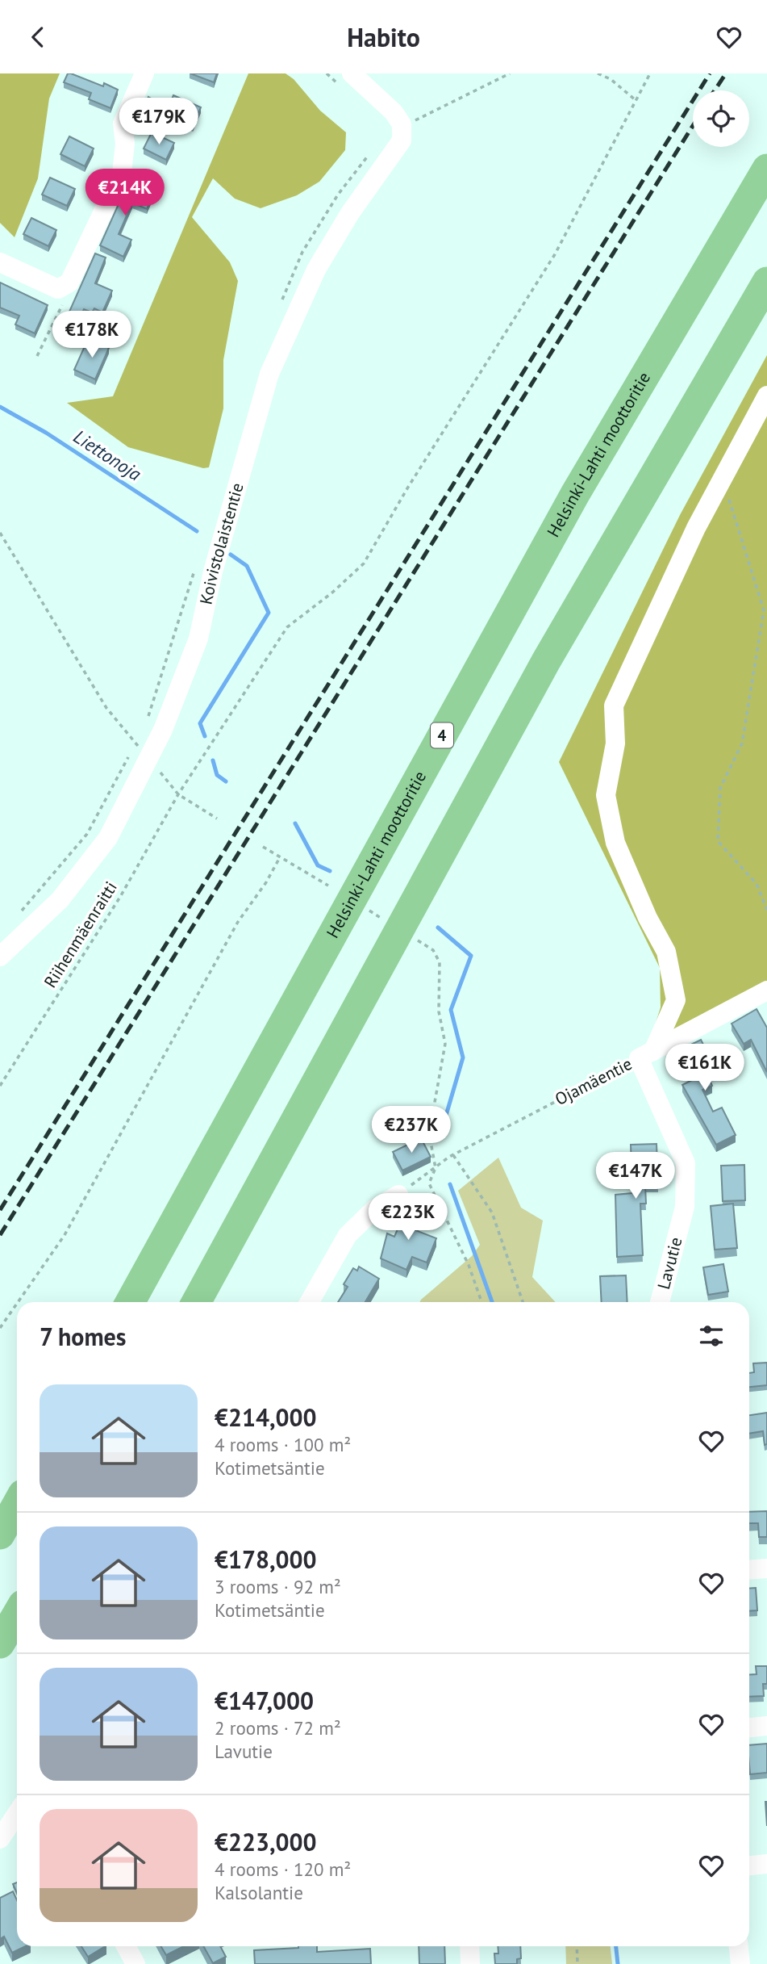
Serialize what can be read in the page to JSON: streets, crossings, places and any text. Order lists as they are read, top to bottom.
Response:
{
  "streets": {
    "highway": ["Helsinki-Lahti moottoritie", "4"],
    "street": ["Koivistolaistentie", "Ojamäentie", "Lavutie"],
    "path": ["Riihenmäenraitti"]
  },
  "crossings": [
    ["Ojamäentie", "Lavutie"]
  ],
  "water": ["Liettonoja"],
  "page": {
    "header": "Habito",
    "price": [
      "€179K",
      "€214K",
      "€178K",
      "€161K",
      "€237K",
      "€147K",
      "€223K"
    ],
    "heading": "7 homes",
    "list": [
      {
        "name": "€214,000",
        "note": "4 rooms · 100 m² · Kotimetsäntie"
      },
      {
        "name": "€178,000",
        "note": "3 rooms · 92 m² · Kotimetsäntie"
      },
      {
        "name": "€147,000",
        "note": "2 rooms · 72 m² · Lavutie"
      },
      {
        "name": "€223,000",
        "note": "4 rooms · 120 m² · Kalsolantie"
      }
    ]
  }
}
